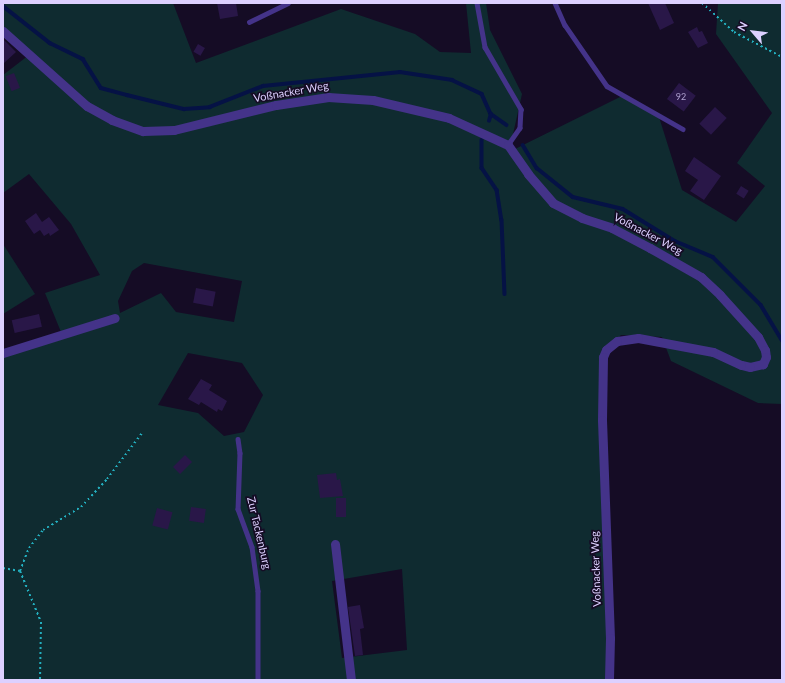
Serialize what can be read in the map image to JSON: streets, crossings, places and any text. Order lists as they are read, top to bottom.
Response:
{
  "streets": {
    "street": ["Voßnacker Weg"],
    "lane": ["Zur Tackenburg"]
  },
  "house_numbers": ["92"],
  "north": "top left"
}
